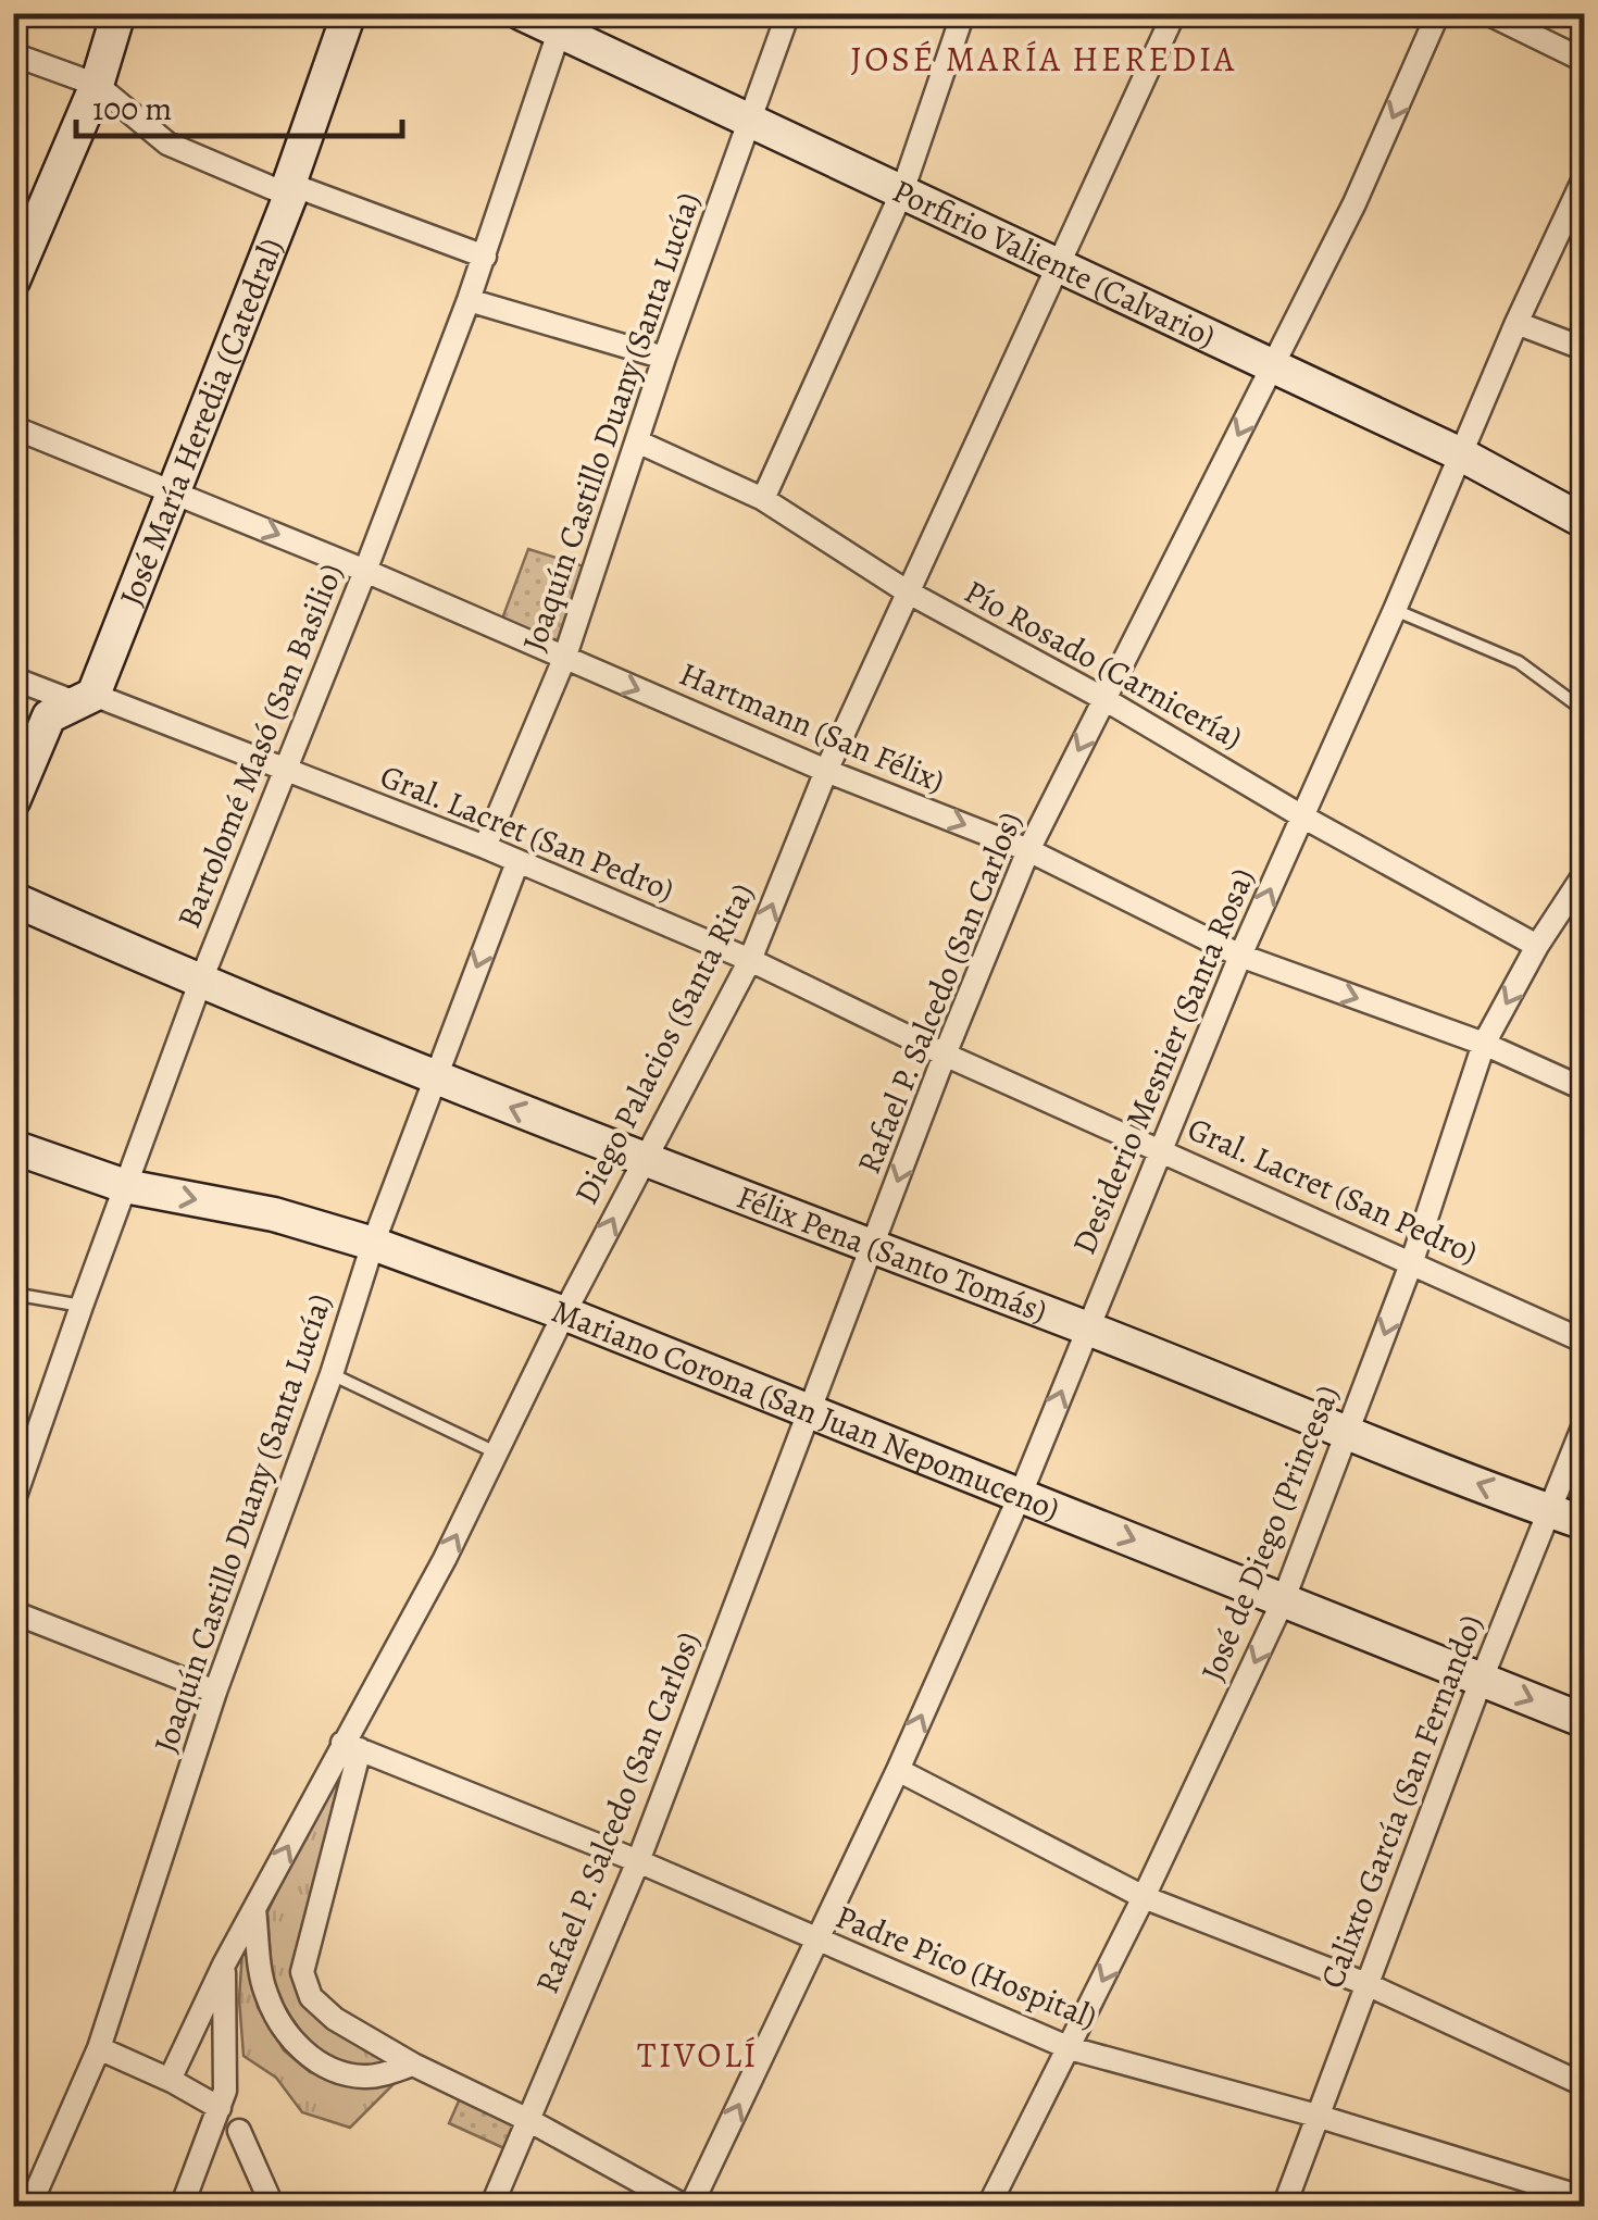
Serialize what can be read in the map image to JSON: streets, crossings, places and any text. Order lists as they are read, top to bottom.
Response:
{
  "streets": {
    "street": [
      "Porfirio Valiente (Calvario)",
      "José María Heredia (Catedral)",
      "Joaquín Castillo Duany (Santa Lucía)",
      "Pío Rosado (Carnicería)",
      "Hartmann (San Félix)",
      "Bartolomé Masó (San Basilio)",
      "Gral. Lacret (San Pedro)",
      "Rafael P. Salcedo (San Carlos)",
      "Diego Palacios (Santa Rita)",
      "Desiderio Mesnier (Santa Rosa)",
      "Félix Pena (Santo Tomás)",
      "Mariano Corona (San Juan Nepomuceno)",
      "José de Diego (Princesa)",
      "Calixto García (San Fernando)",
      "Padre Pico (Hospital)"
    ]
  },
  "crossings": [
    ["Porfirio Valiente (Calvario)", "Joaquín Castillo Duany (Santa Lucía)"],
    ["Porfirio Valiente (Calvario)", "Bartolomé Masó (San Basilio)"],
    ["Porfirio Valiente (Calvario)", "Rafael P. Salcedo (San Carlos)"],
    ["Porfirio Valiente (Calvario)", "Diego Palacios (Santa Rita)"],
    ["Porfirio Valiente (Calvario)", "Desiderio Mesnier (Santa Rosa)"],
    ["José María Heredia (Catedral)", "Hartmann (San Félix)"],
    ["José María Heredia (Catedral)", "Gral. Lacret (San Pedro)"],
    ["Joaquín Castillo Duany (Santa Lucía)", "Pío Rosado (Carnicería)"],
    ["Joaquín Castillo Duany (Santa Lucía)", "Hartmann (San Félix)"],
    ["Joaquín Castillo Duany (Santa Lucía)", "Gral. Lacret (San Pedro)"],
    ["Joaquín Castillo Duany (Santa Lucía)", "Félix Pena (Santo Tomás)"],
    ["Joaquín Castillo Duany (Santa Lucía)", "Mariano Corona (San Juan Nepomuceno)"],
    ["Pío Rosado (Carnicería)", "Rafael P. Salcedo (San Carlos)"],
    ["Pío Rosado (Carnicería)", "Diego Palacios (Santa Rita)"],
    ["Pío Rosado (Carnicería)", "Desiderio Mesnier (Santa Rosa)"],
    ["Pío Rosado (Carnicería)", "José de Diego (Princesa)"],
    ["Hartmann (San Félix)", "Bartolomé Masó (San Basilio)"],
    ["Hartmann (San Félix)", "Rafael P. Salcedo (San Carlos)"],
    ["Hartmann (San Félix)", "Diego Palacios (Santa Rita)"],
    ["Hartmann (San Félix)", "Desiderio Mesnier (Santa Rosa)"],
    ["Hartmann (San Félix)", "José de Diego (Princesa)"],
    ["Bartolomé Masó (San Basilio)", "Gral. Lacret (San Pedro)"],
    ["Bartolomé Masó (San Basilio)", "Félix Pena (Santo Tomás)"],
    ["Bartolomé Masó (San Basilio)", "Mariano Corona (San Juan Nepomuceno)"],
    ["Gral. Lacret (San Pedro)", "Rafael P. Salcedo (San Carlos)"],
    ["Gral. Lacret (San Pedro)", "Diego Palacios (Santa Rita)"],
    ["Gral. Lacret (San Pedro)", "Desiderio Mesnier (Santa Rosa)"],
    ["Gral. Lacret (San Pedro)", "José de Diego (Princesa)"],
    ["Rafael P. Salcedo (San Carlos)", "Félix Pena (Santo Tomás)"],
    ["Rafael P. Salcedo (San Carlos)", "Mariano Corona (San Juan Nepomuceno)"],
    ["Rafael P. Salcedo (San Carlos)", "Padre Pico (Hospital)"],
    ["Diego Palacios (Santa Rita)", "Félix Pena (Santo Tomás)"],
    ["Diego Palacios (Santa Rita)", "Mariano Corona (San Juan Nepomuceno)"],
    ["Diego Palacios (Santa Rita)", "Padre Pico (Hospital)"],
    ["Desiderio Mesnier (Santa Rosa)", "Félix Pena (Santo Tomás)"],
    ["Desiderio Mesnier (Santa Rosa)", "Mariano Corona (San Juan Nepomuceno)"],
    ["Desiderio Mesnier (Santa Rosa)", "Padre Pico (Hospital)"],
    ["Félix Pena (Santo Tomás)", "José de Diego (Princesa)"],
    ["Félix Pena (Santo Tomás)", "Calixto García (San Fernando)"],
    ["Mariano Corona (San Juan Nepomuceno)", "José de Diego (Princesa)"],
    ["Mariano Corona (San Juan Nepomuceno)", "Calixto García (San Fernando)"],
    ["José de Diego (Princesa)", "Padre Pico (Hospital)"],
    ["Calixto García (San Fernando)", "Padre Pico (Hospital)"]
  ],
  "one_way": [
    "Hartmann (San Félix)",
    "Rafael P. Salcedo (San Carlos)",
    "Desiderio Mesnier (Santa Rosa)",
    "Mariano Corona (San Juan Nepomuceno)",
    "José de Diego (Princesa)"
  ],
  "districts": ["JOSÉ MARÍA HEREDIA", "TIVOLÍ"],
  "scale_bar": "100 m"
}
